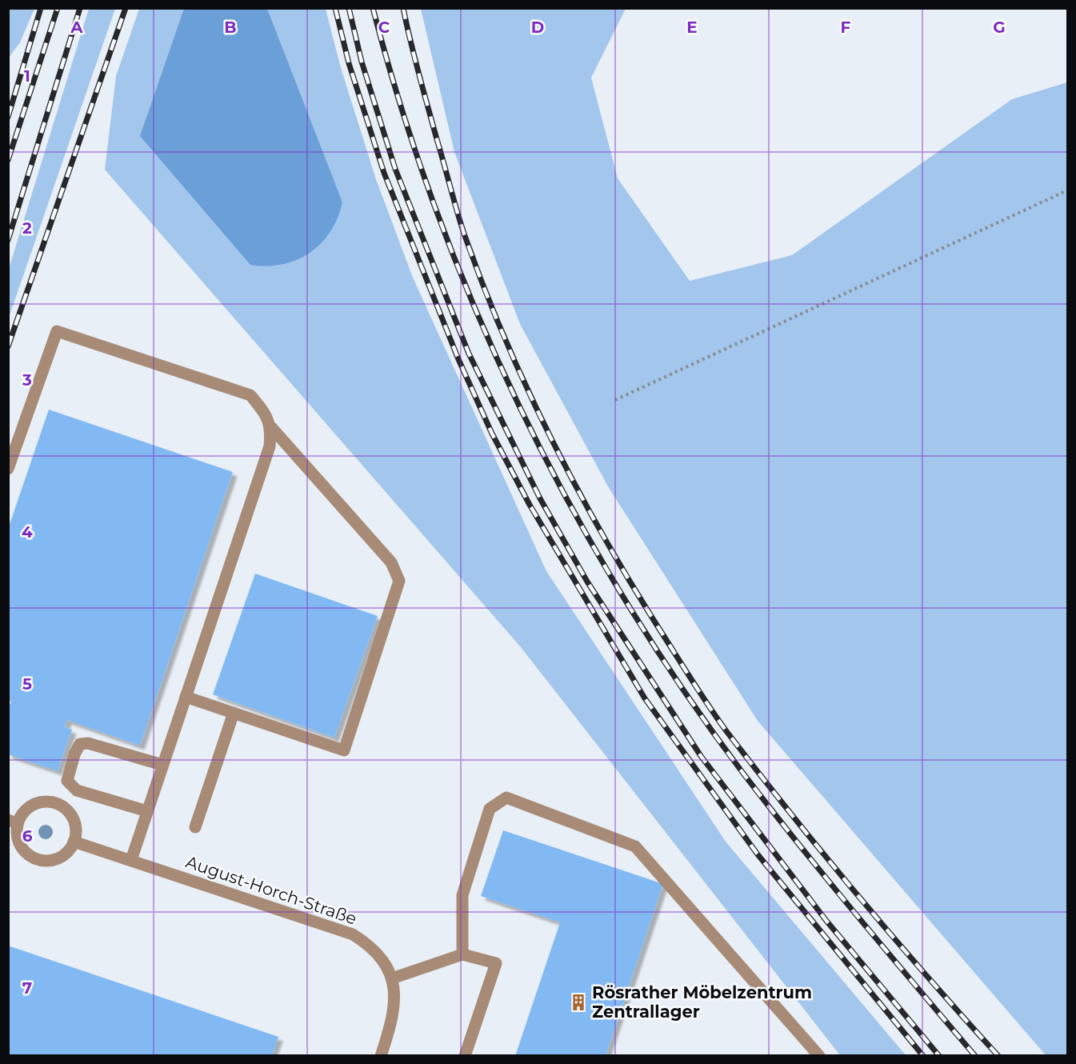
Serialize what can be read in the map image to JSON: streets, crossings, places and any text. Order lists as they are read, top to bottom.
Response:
{
  "streets": {
    "street": ["August-Horch-Straße"]
  },
  "places": {
    "building": ["Rösrather Möbelzentrum Zentrallager"]
  },
  "grid": {
    "columns": [
      "A",
      "B",
      "C",
      "D",
      "E",
      "F",
      "G"
    ],
    "rows": [
      "1",
      "2",
      "3",
      "4",
      "5",
      "6",
      "7"
    ]
  }
}
